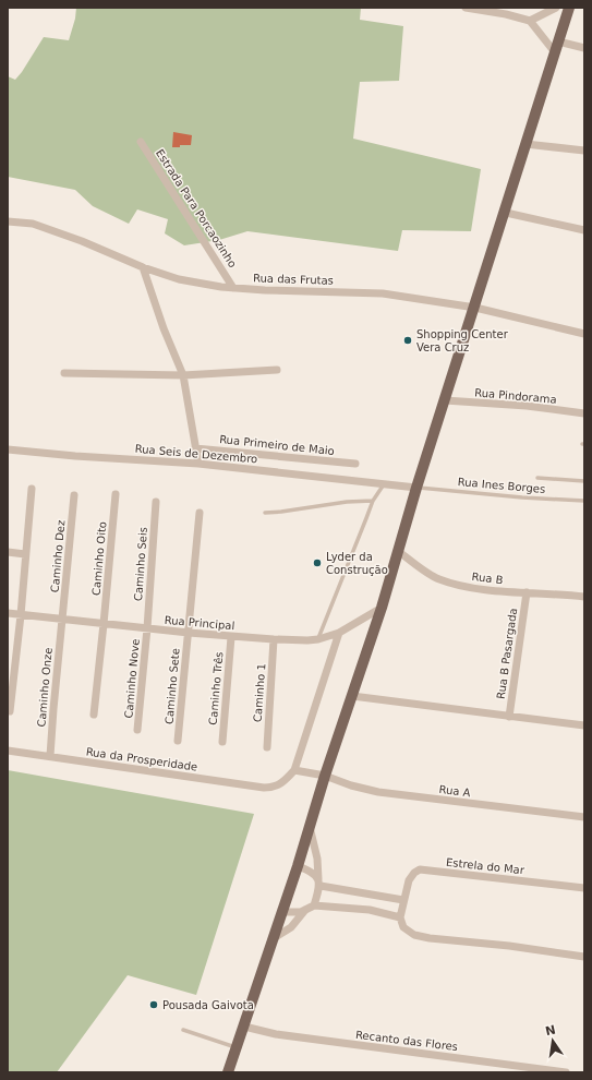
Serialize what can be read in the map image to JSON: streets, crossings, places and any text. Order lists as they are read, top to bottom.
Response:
{
  "streets": {
    "street": [
      "Estrada Para Porcaozinho",
      "Rua das Frutas",
      "Rua Pindorama",
      "Rua Primeiro de Maio",
      "Rua Seis de Dezembro",
      "Caminho Dez",
      "Caminho Oito",
      "Caminho Seis",
      "Rua B",
      "Rua Principal",
      "Rua B Pasargada",
      "Caminho Nove",
      "Caminho Sete",
      "Caminho Onze",
      "Caminho Três",
      "Caminho 1",
      "Rua da Prosperidade",
      "Rua A",
      "Estrela do Mar",
      "Recanto das Flores"
    ],
    "lane": ["Rua Ines Borges"]
  },
  "crossings": [
    ["Estrada Para Porcaozinho", "Rua das Frutas"],
    ["Rua Seis de Dezembro", "Rua Ines Borges"],
    ["Caminho Dez", "Rua Principal"],
    ["Caminho Dez", "Caminho Onze"],
    ["Caminho Oito", "Rua Principal"],
    ["Caminho Seis", "Rua Principal"],
    ["Caminho Seis", "Caminho Nove"],
    ["Rua B", "Rua B Pasargada"],
    ["Rua Principal", "Caminho Nove"],
    ["Rua Principal", "Caminho Sete"],
    ["Rua Principal", "Caminho Onze"],
    ["Rua Principal", "Caminho Três"],
    ["Rua Principal", "Caminho 1"],
    ["Caminho Onze", "Rua da Prosperidade"],
    ["Rua da Prosperidade", "Rua A"]
  ],
  "places": ["Shopping Center Vera Cruz", "Lyder da Construção", "Pousada Gaivota"],
  "north": "top"
}
